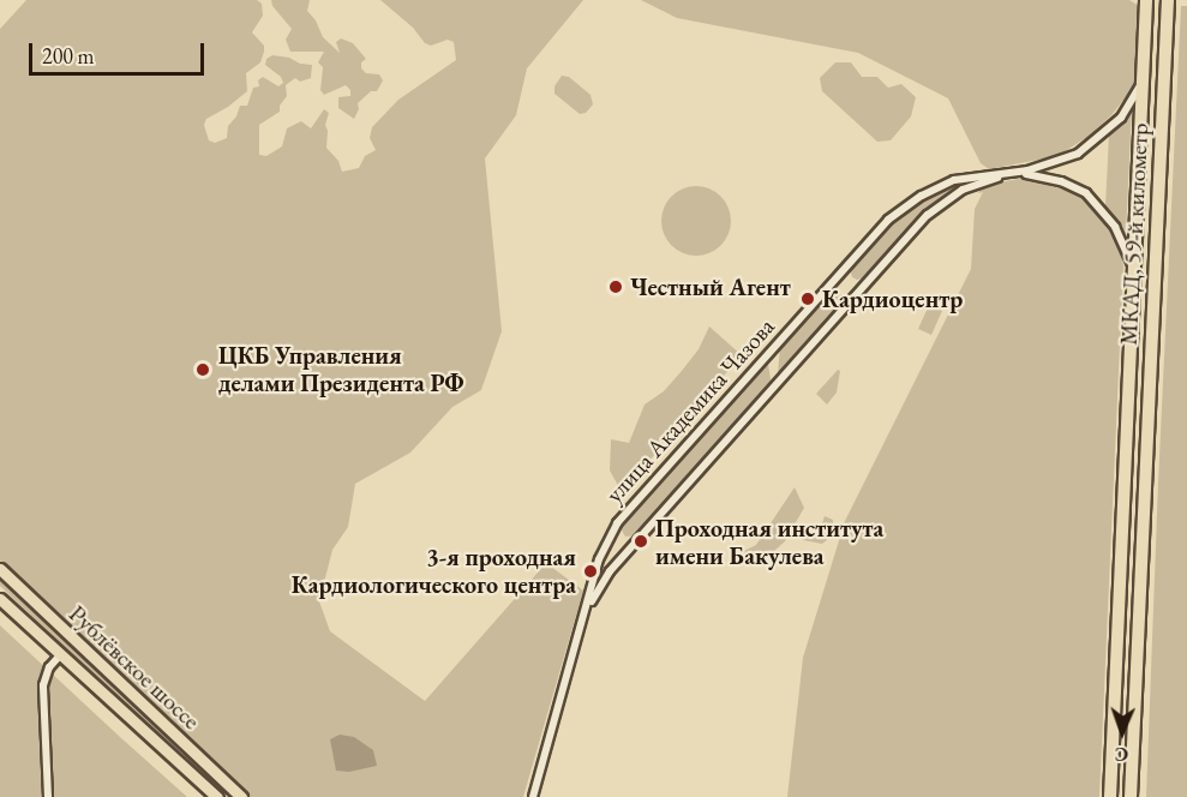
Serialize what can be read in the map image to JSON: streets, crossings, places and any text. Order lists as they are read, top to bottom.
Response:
{
  "streets": {
    "highway": ["МКАД, 59-й километр"],
    "main road": ["Рублёвское шоссе"],
    "street": ["улица Академика Чазова"]
  },
  "crossings": [
    ["МКАД, 59-й километр", "улица Академика Чазова"]
  ],
  "places": [
    "Честный Агент",
    "Кардиоцентр",
    "ЦКБ Управления делами Президента РФ",
    "Проходная института имени Бакулева",
    "3-я проходная Кардиологического центра"
  ],
  "scale_bar": "200 m",
  "north": "bottom"
}
